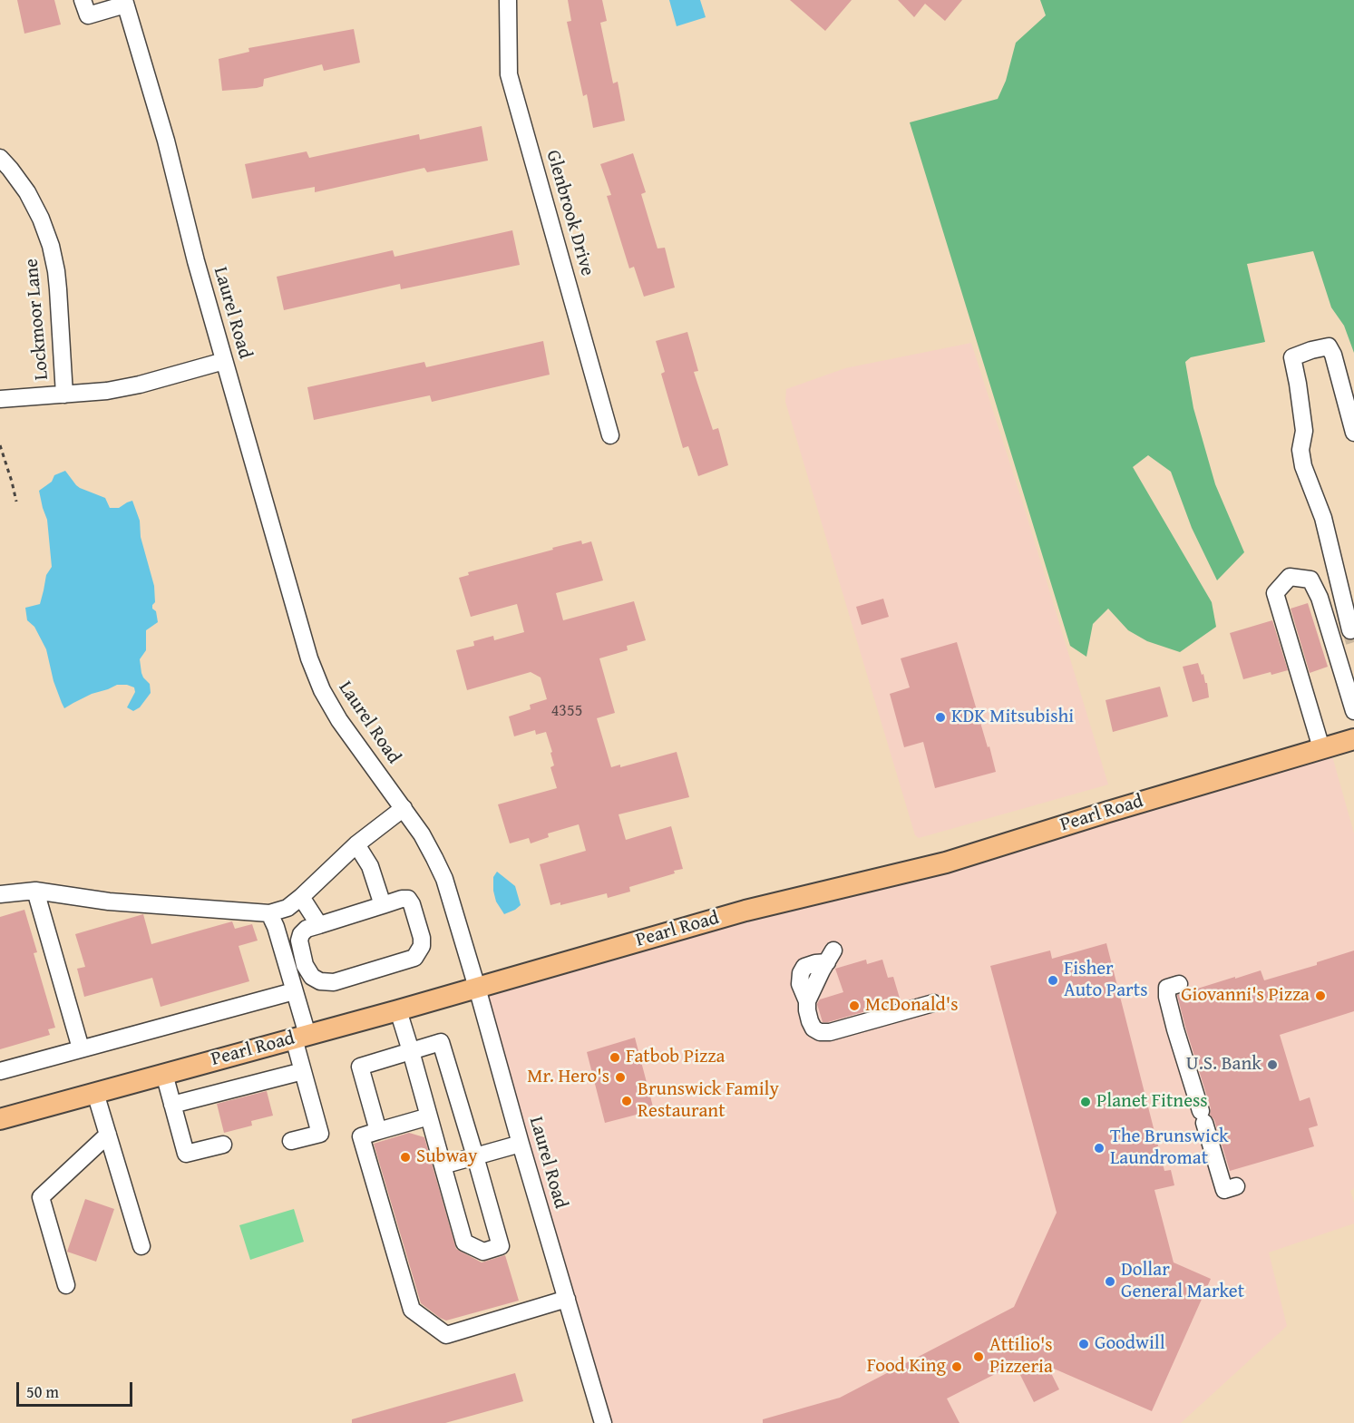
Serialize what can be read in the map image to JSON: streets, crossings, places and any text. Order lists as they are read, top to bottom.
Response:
{
  "streets": {
    "main road": ["Pearl Road"],
    "street": ["Glenbrook Drive", "Laurel Road", "Lockmoor Lane"]
  },
  "crossings": [
    ["Laurel Road", "Pearl Road"]
  ],
  "places": [
    "KDK Mitsubishi",
    "Fisher Auto Parts",
    "Giovanni's Pizza",
    "McDonald's",
    "Fatbob Pizza",
    "U.S. Bank",
    "Mr. Hero's",
    "Brunswick Family Restaurant",
    "Planet Fitness",
    "The Brunswick Laundromat",
    "Subway",
    "Dollar General Market",
    "Goodwill",
    "Attilio's Pizzeria",
    "Food King"
  ],
  "house_numbers": ["4355"],
  "scale_bar": "50 m"
}
